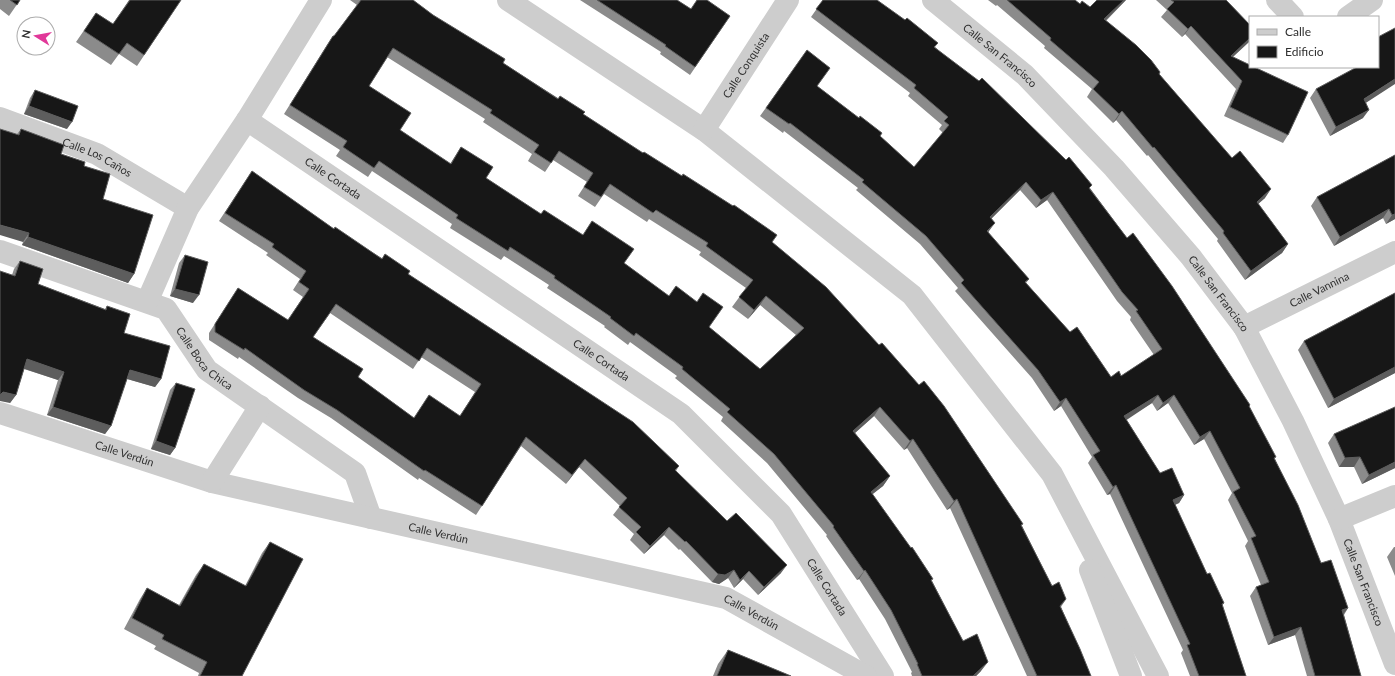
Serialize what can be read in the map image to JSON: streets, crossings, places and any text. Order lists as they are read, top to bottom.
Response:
{
  "streets": {
    "street": [
      "Calle San Francisco",
      "Calle Conquista",
      "Calle Los Caños",
      "Calle Cortada",
      "Calle Vannina",
      "Calle Boca Chica",
      "Calle Verdún"
    ]
  },
  "crossings": [
    ["Calle San Francisco", "Calle Vannina"],
    ["Calle Boca Chica", "Calle Verdún"]
  ],
  "legend": ["Calle", "Edificio"],
  "north": "left"
}
